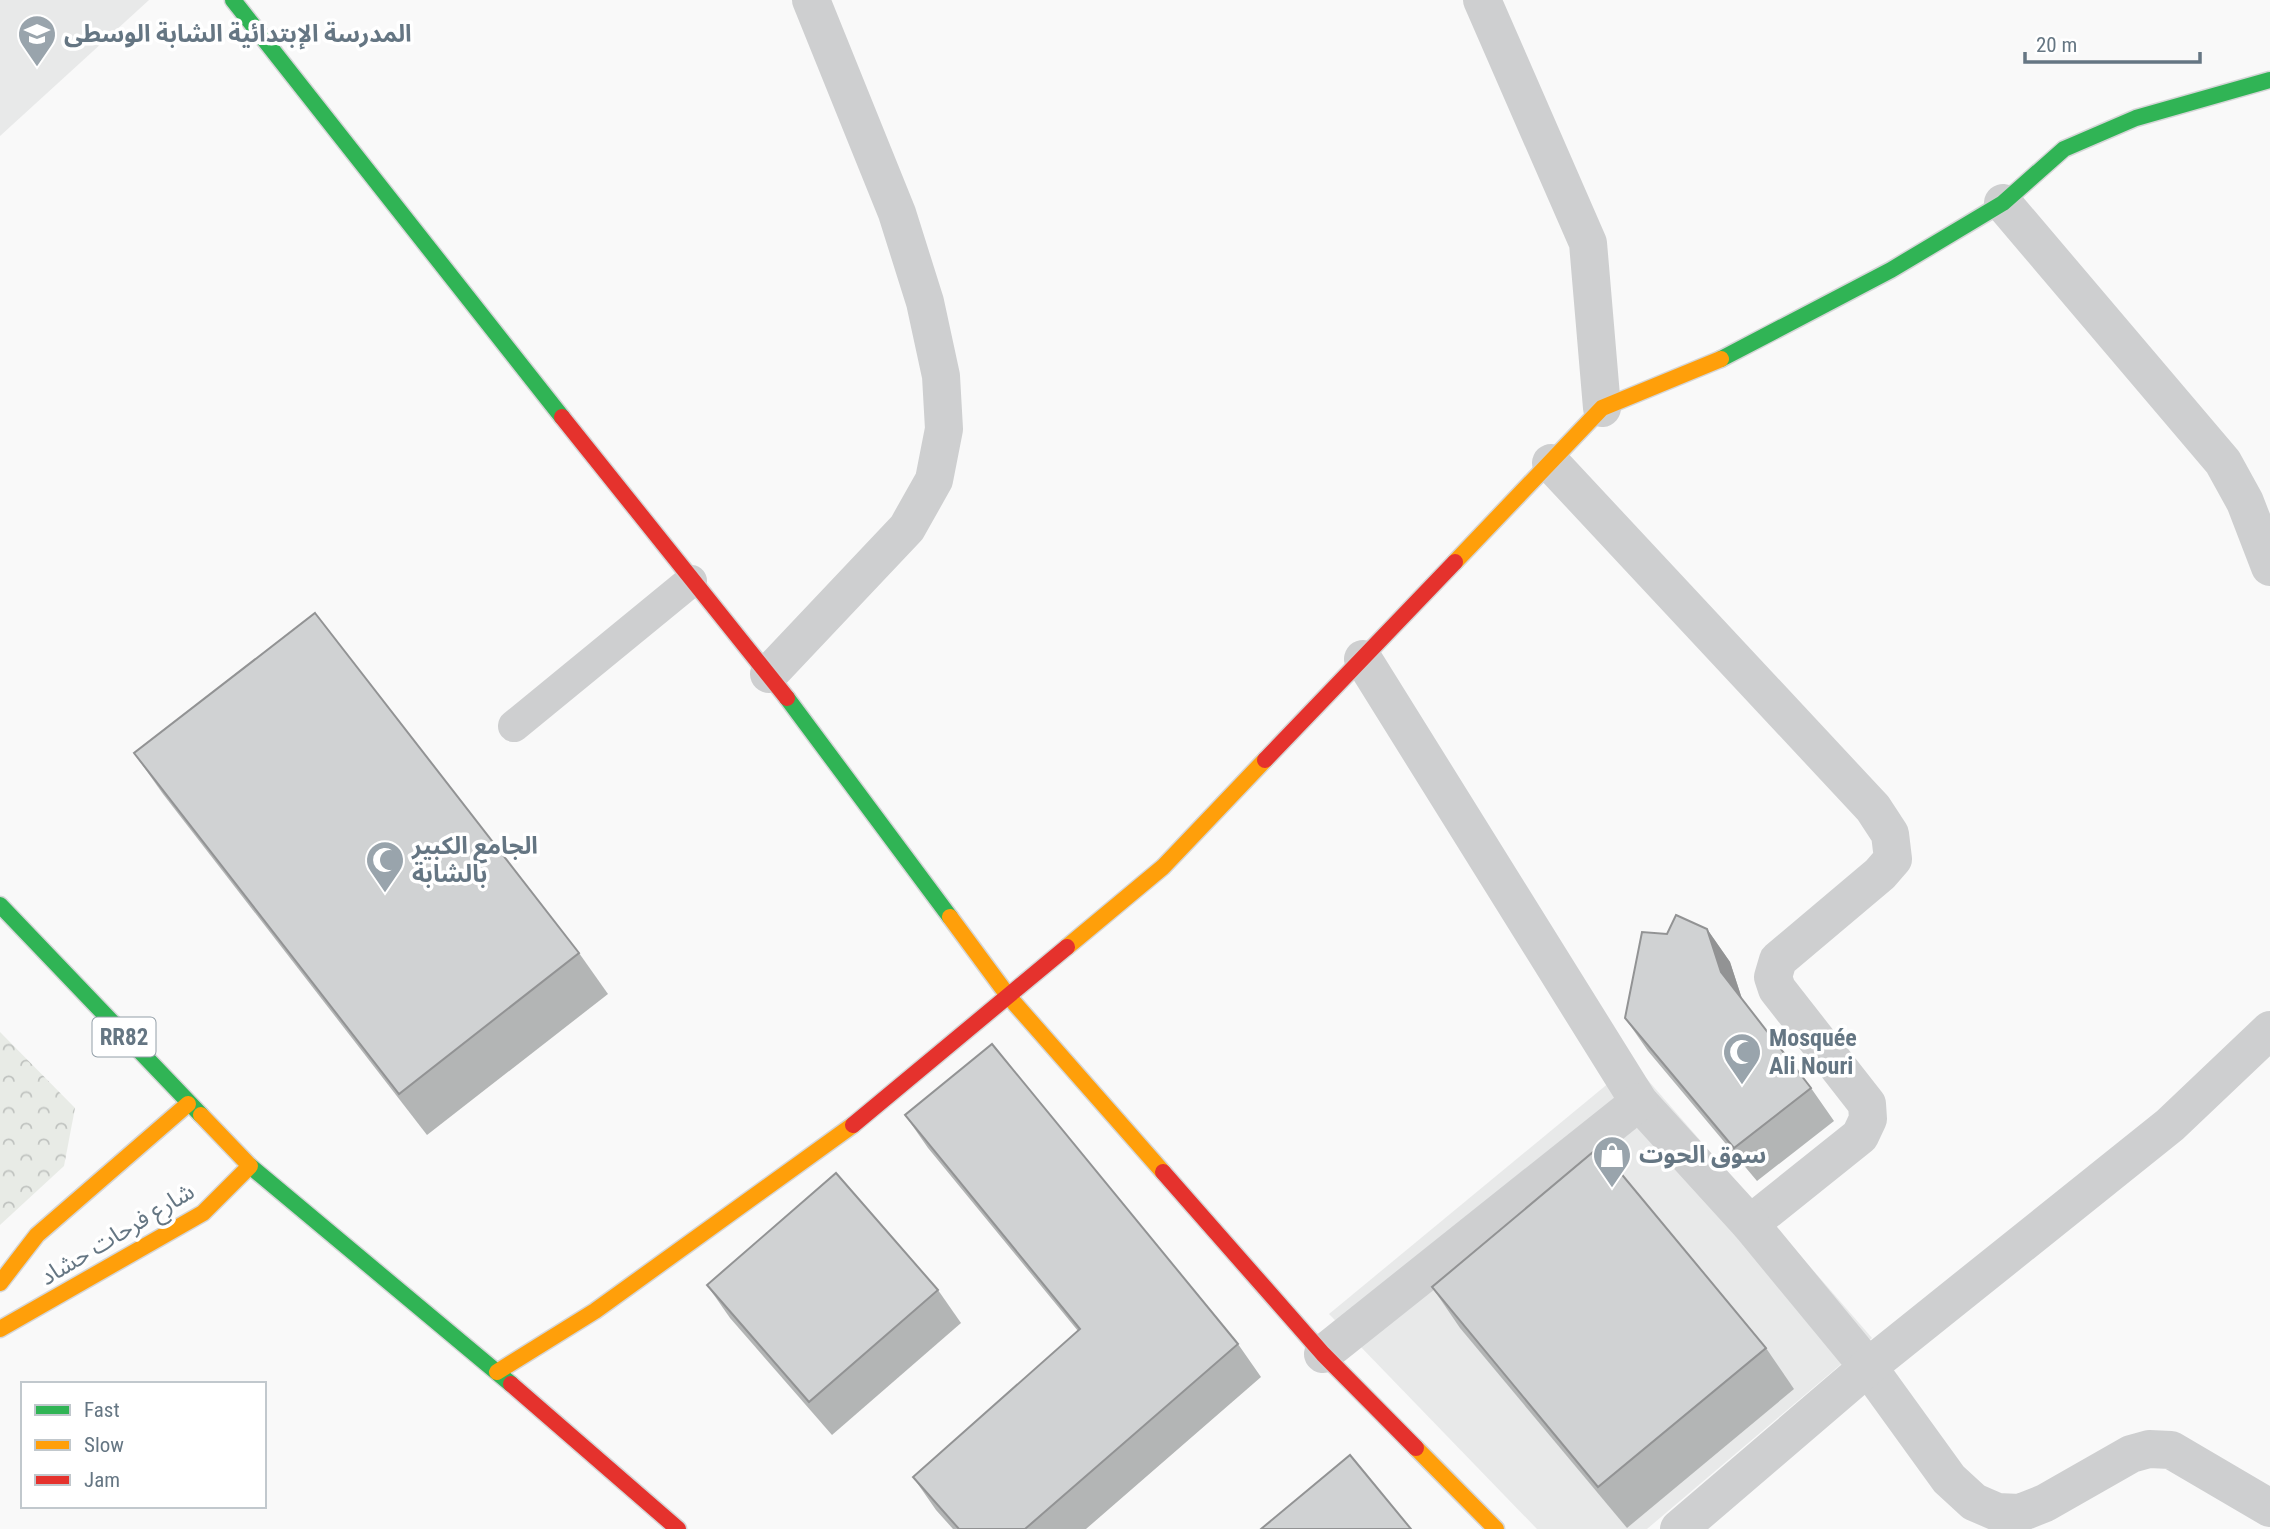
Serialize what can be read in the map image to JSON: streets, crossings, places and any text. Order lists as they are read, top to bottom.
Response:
{
  "streets": {
    "street": ["RR82", "شارع فرحات حشاد"]
  },
  "crossings": [
    ["RR82", "شارع فرحات حشاد"]
  ],
  "places": {
    "school or university": ["المدرسة الإبتدائية الشابة الوسطى"],
    "mosque": ["الجامع الكبير بالشابة", "Mosquée Ali Nouri"],
    "shop": ["سوق الحوت"]
  },
  "legend": ["Fast", "Slow", "Jam"],
  "scale_bar": "20 m"
}
